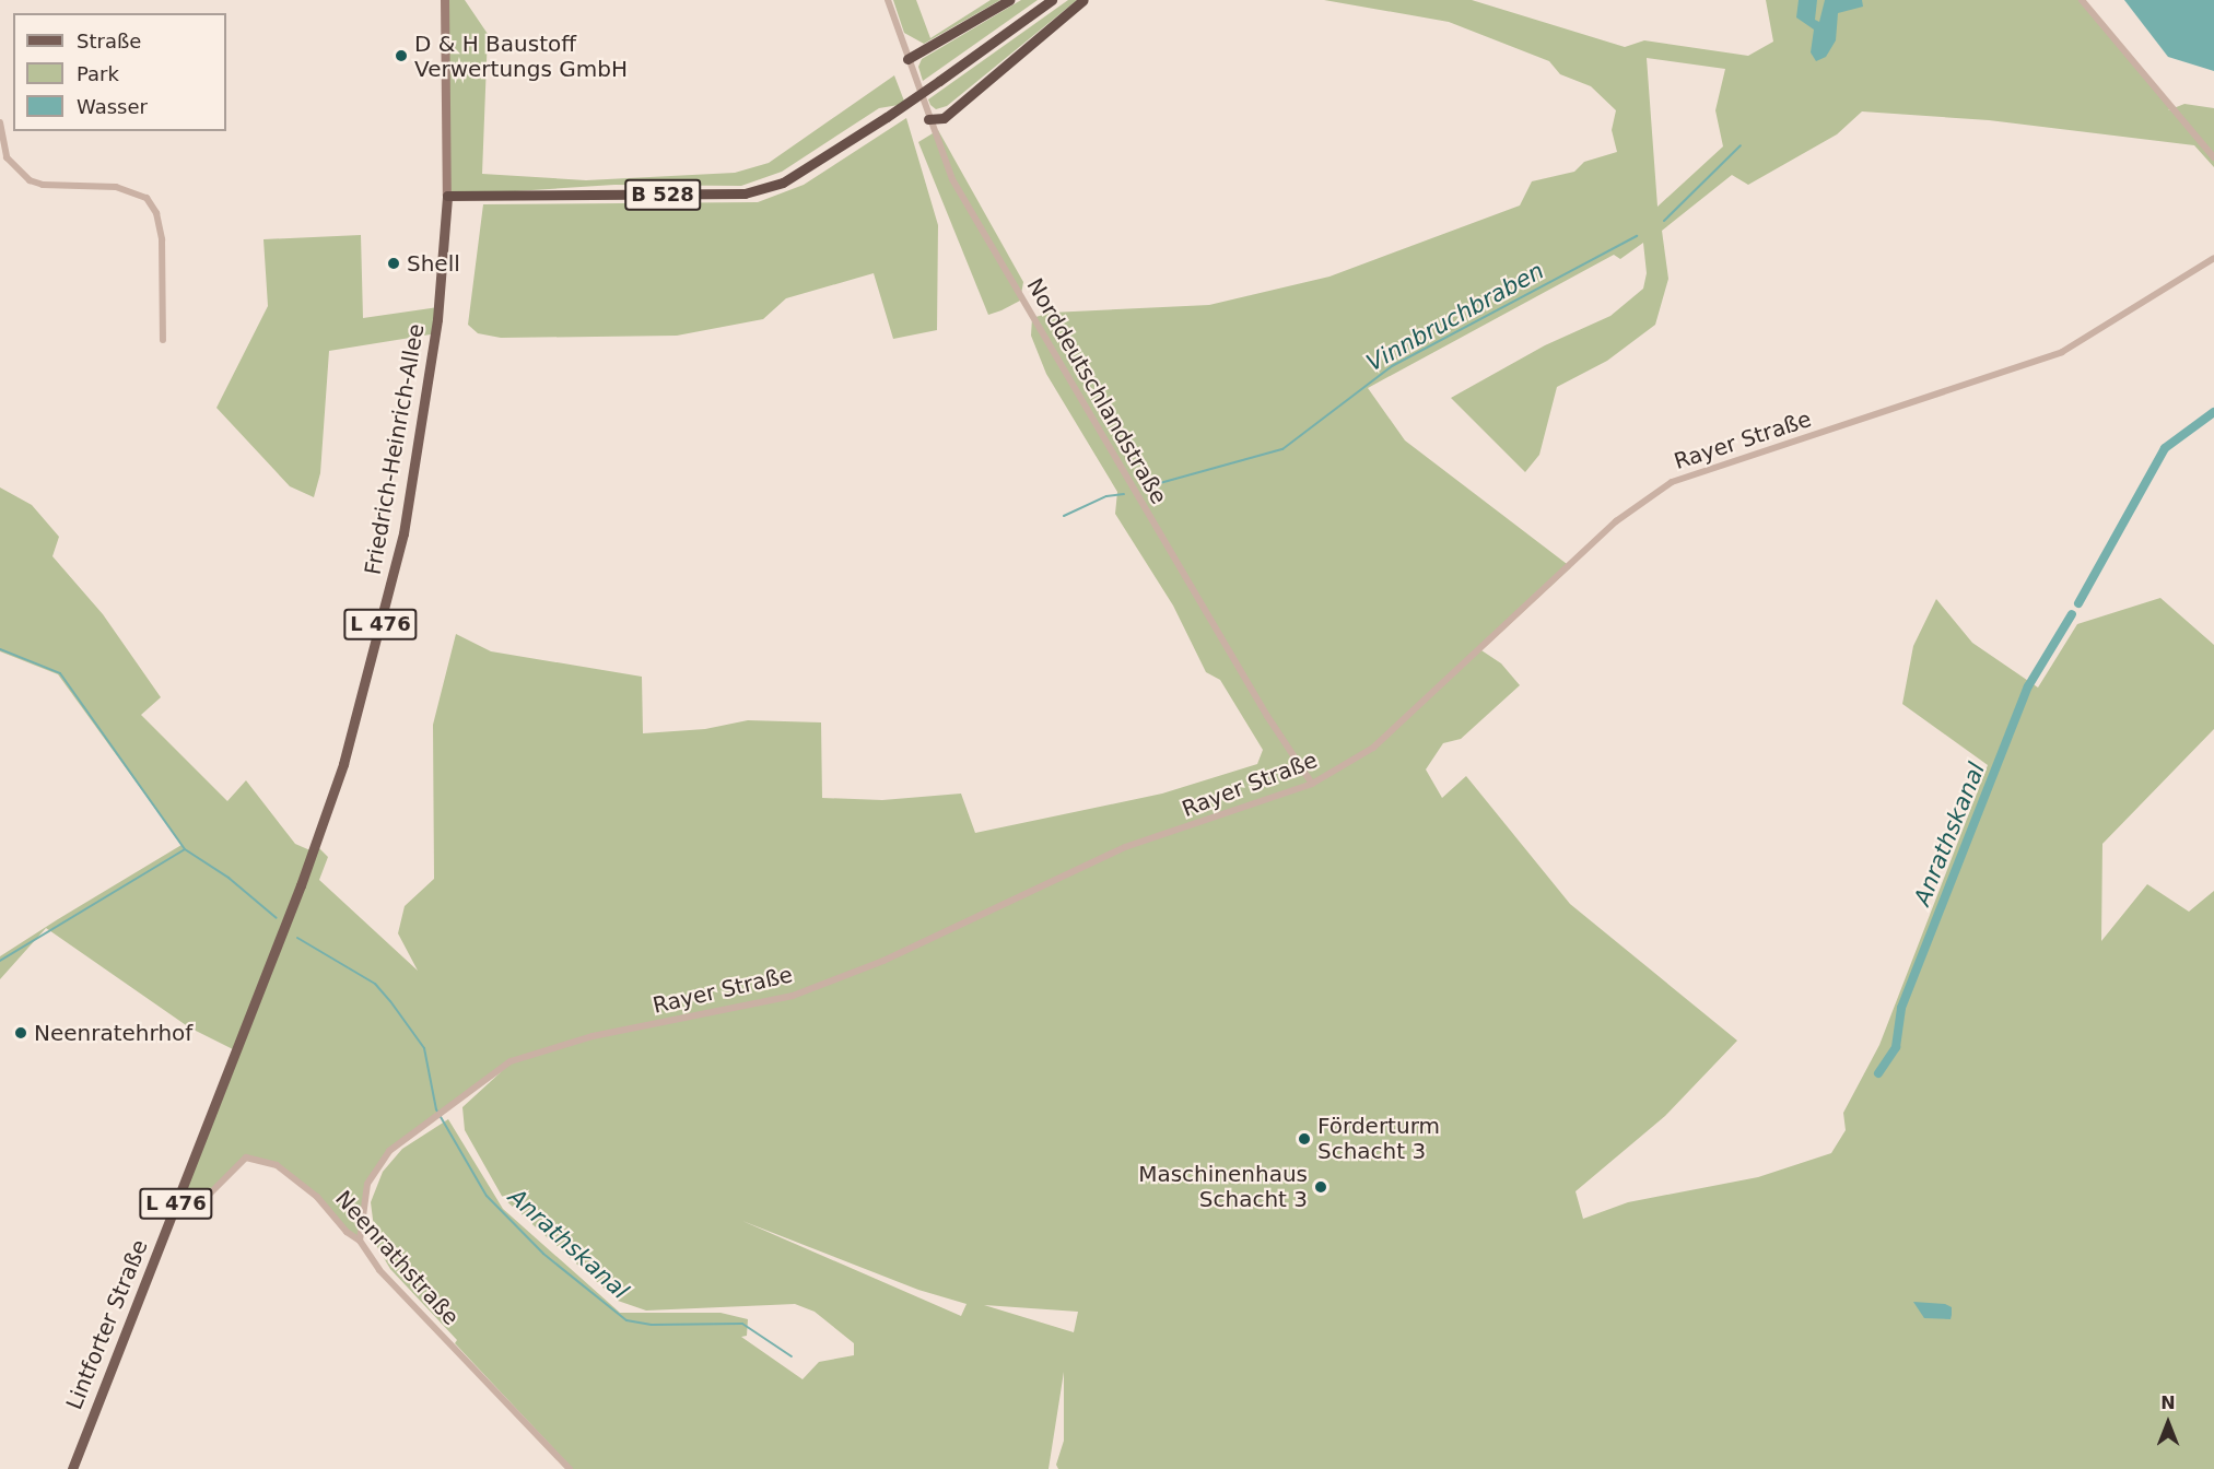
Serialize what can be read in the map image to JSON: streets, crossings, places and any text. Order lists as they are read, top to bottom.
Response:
{
  "streets": {
    "highway": ["B 528"],
    "main road": ["Friedrich-Heinrich-Allee", "L 476", "Lintforter Straße"],
    "street": ["Norddeutschlandstraße", "Rayer Straße", "Neenrathstraße"]
  },
  "crossings": [
    ["B 528", "Friedrich-Heinrich-Allee"],
    ["Norddeutschlandstraße", "Rayer Straße"],
    ["Rayer Straße", "Neenrathstraße"],
    ["Friedrich-Heinrich-Allee", "Lintforter Straße"],
    ["Neenrathstraße", "Lintforter Straße"]
  ],
  "water": ["Vinnbruchbraben", "Anrathskanal"],
  "places": [
    "D & H Baustoff Verwertungs GmbH",
    "Shell",
    "Neenratehrhof",
    "Förderturm Schacht 3",
    "Maschinenhaus Schacht 3"
  ],
  "legend": ["Straße", "Park", "Wasser"],
  "north": "top"
}
